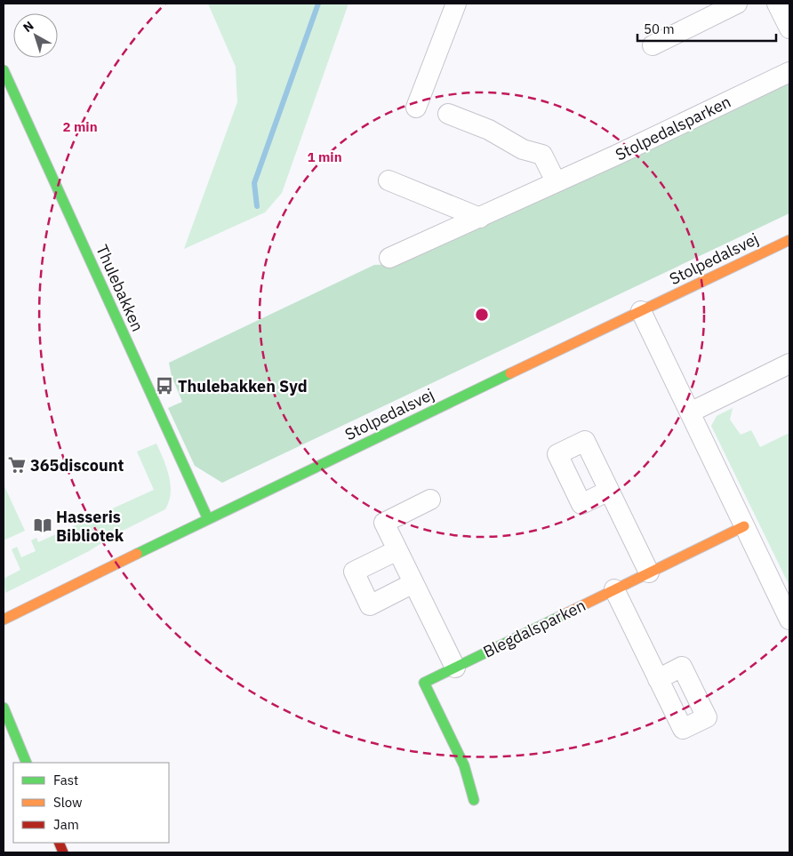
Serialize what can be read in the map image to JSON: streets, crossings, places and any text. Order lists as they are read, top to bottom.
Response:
{
  "streets": {
    "street": [
      "Stolpedalsparken",
      "Stolpedalsvej",
      "Thulebakken",
      "Blegdalsparken"
    ]
  },
  "crossings": [
    ["Stolpedalsvej", "Thulebakken"]
  ],
  "places": {
    "bus stop": ["Thulebakken Syd"],
    "supermarket": ["365discount"],
    "library": ["Hasseris Bibliotek"]
  },
  "legend": ["Fast", "Slow", "Jam"],
  "scale_bar": "50 m",
  "north": "top left",
  "rings": ["2 min", "1 min"]
}
